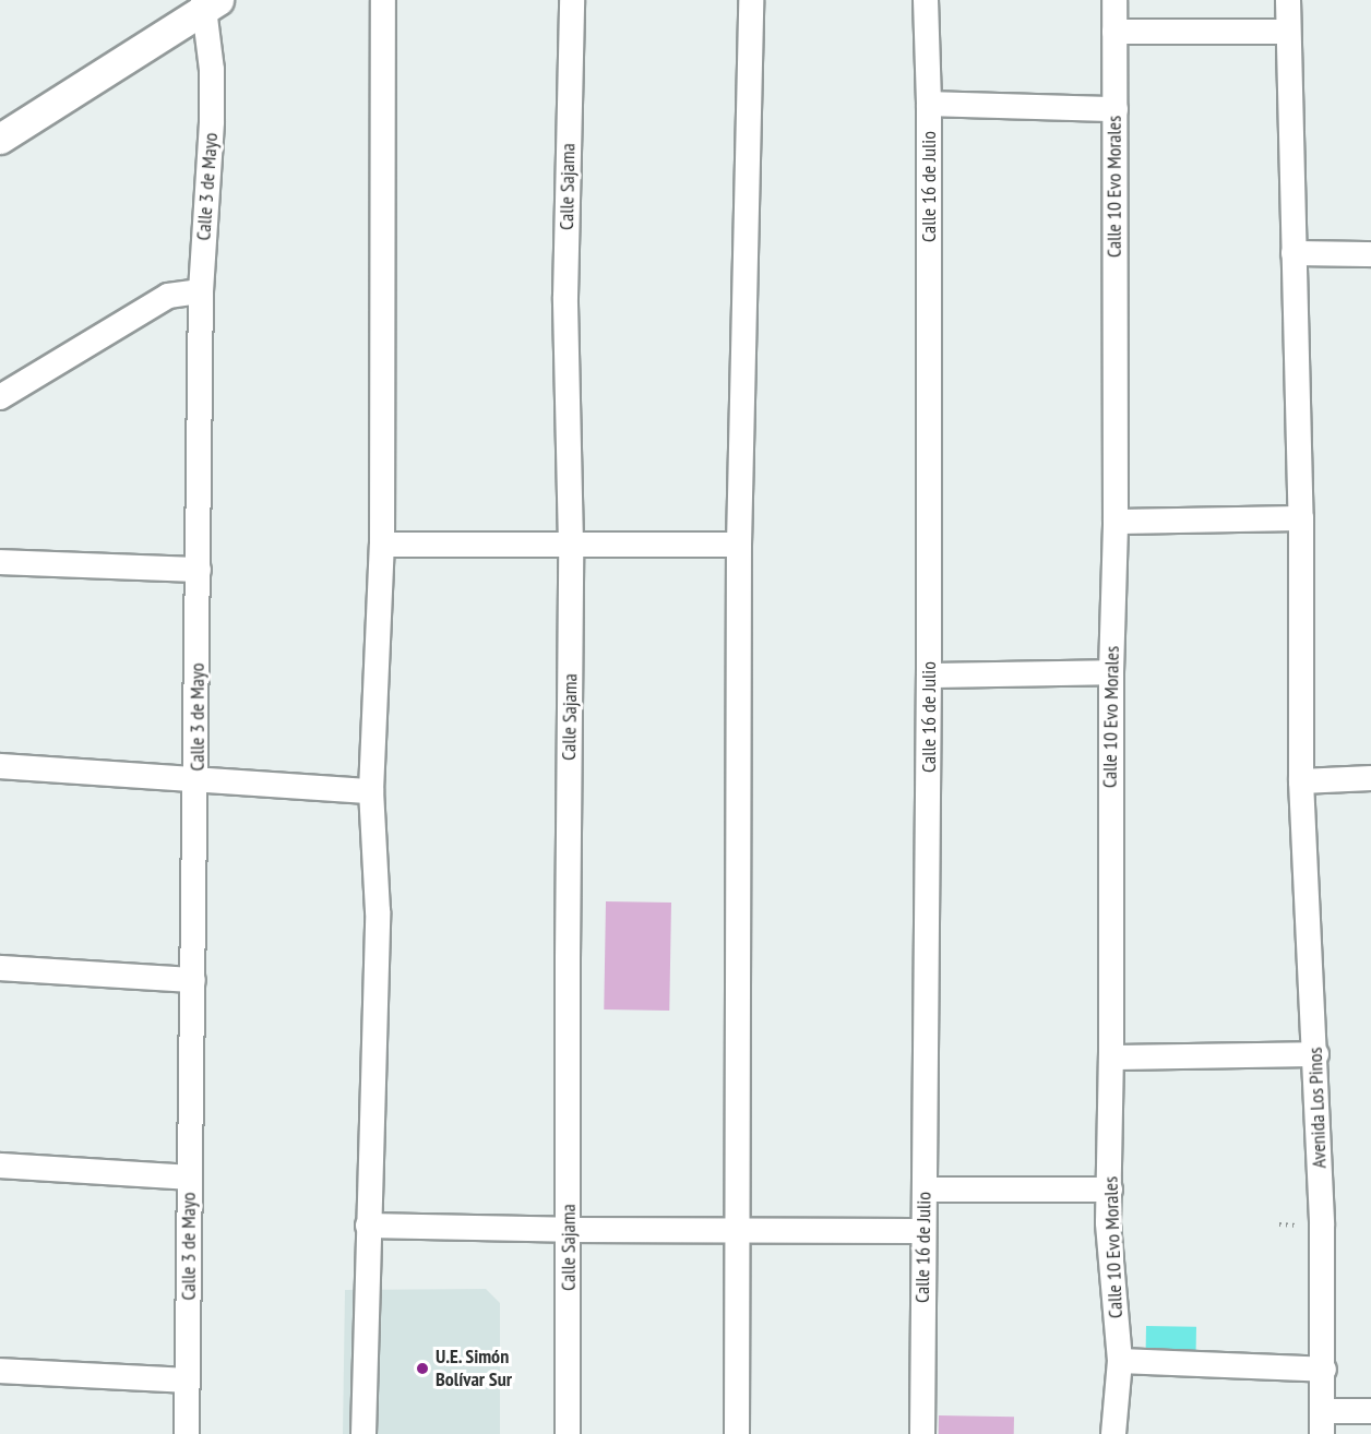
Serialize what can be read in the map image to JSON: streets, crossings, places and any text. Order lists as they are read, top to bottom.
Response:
{
  "streets": {
    "street": [
      "Calle 3 de Mayo",
      "Calle Sajama",
      "Calle 16 de Julio",
      "Calle 10 Evo Morales",
      "Avenida Los Pinos"
    ]
  },
  "places": ["U.E. Simón Bolívar Sur"]
}
